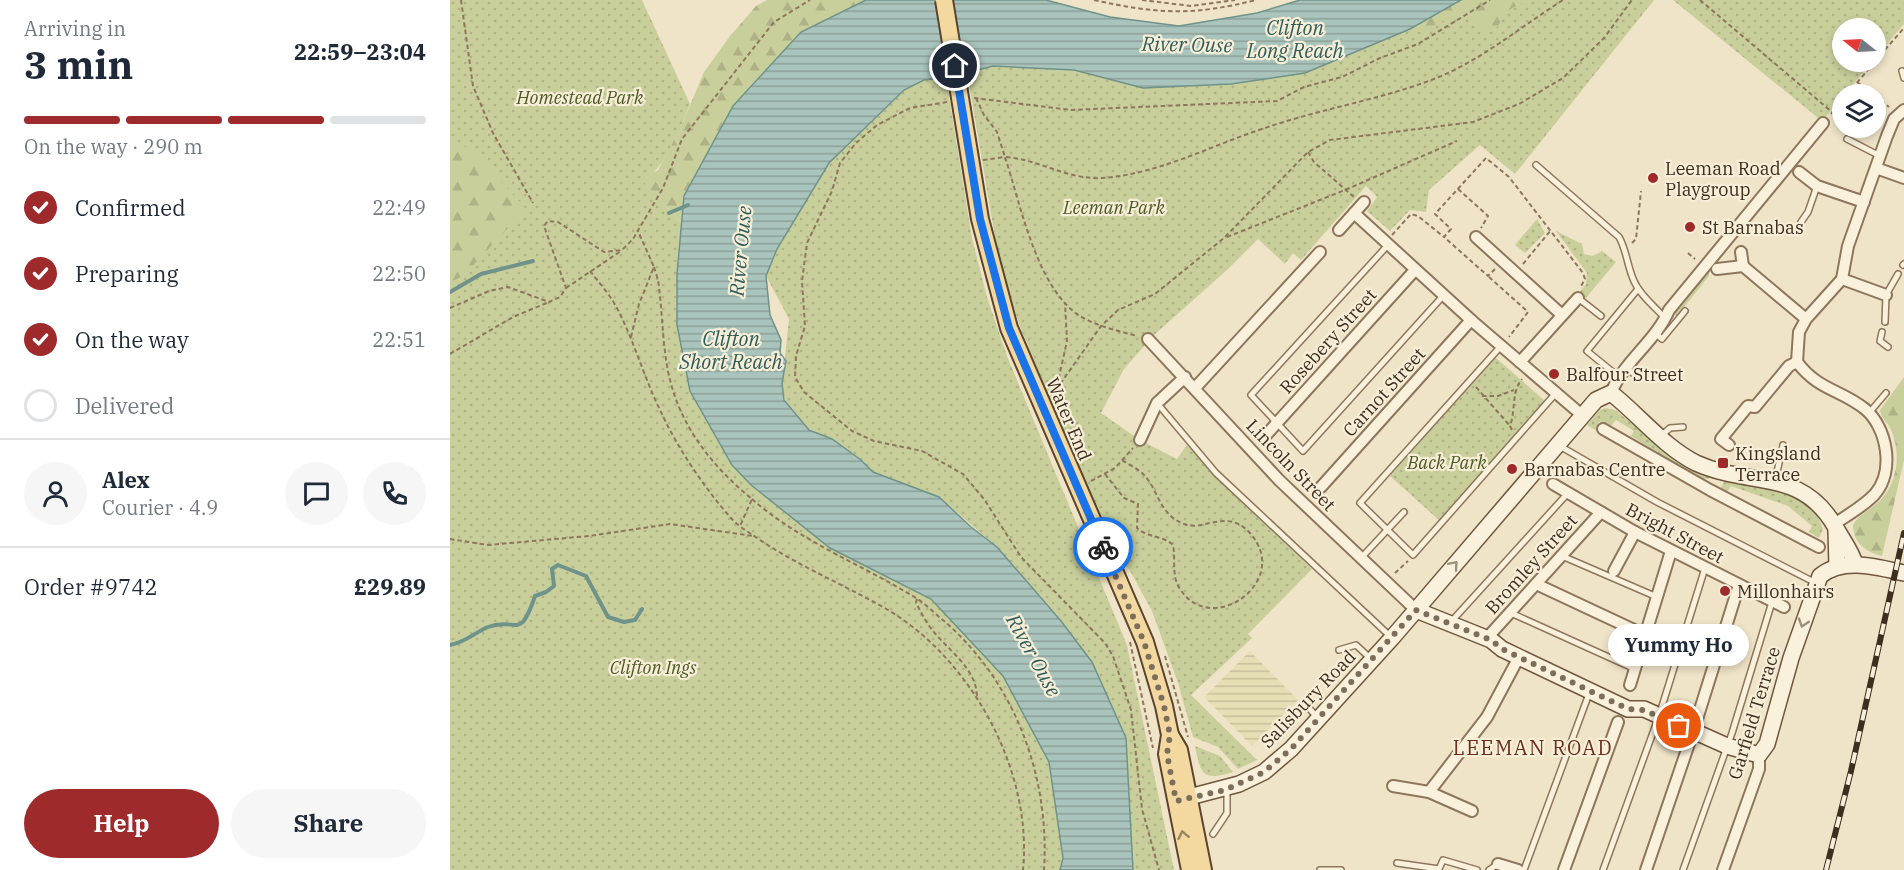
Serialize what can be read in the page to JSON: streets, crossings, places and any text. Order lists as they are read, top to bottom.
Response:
{
  "streets": {
    "main road": ["Water End"],
    "street": [
      "Rosebery Street",
      "Carnot Street",
      "Lincoln Street",
      "Bright Street",
      "Bromley Street",
      "Salisbury Road",
      "Garfield Terrace"
    ]
  },
  "crossings": [
    ["Water End", "Salisbury Road"],
    ["Lincoln Street", "Salisbury Road"],
    ["Bright Street", "Bromley Street"]
  ],
  "districts": ["LEEMAN ROAD"],
  "water": ["Clifton Long Reach", "River Ouse", "Clifton Short Reach"],
  "parks": [
    "Homestead Park",
    "Leeman Park",
    "Back Park",
    "Clifton Ings"
  ],
  "places": {
    "other": [
      "Leeman Road Playgroup",
      "St Barnabas",
      "Balfour Street",
      "Barnabas Centre",
      "Millonhairs",
      "Yummy Ho"
    ],
    "transit": ["Kingsland Terrace"]
  },
  "north": "left",
  "page": {
    "heading": ["3 min", "Arriving in", "22:59–23:04"],
    "panel": [
      "Alex",
      "Courier · 4.9",
      "Order #9742",
      "£29.89"
    ],
    "bar": "On the way · 290 m",
    "list": [
      ["Confirmed", "22:49"],
      ["Preparing", "22:50"],
      ["On the way", "22:51"],
      "Delivered"
    ],
    "bubble": "Yummy Ho",
    "buttons": ["Help", "Share"]
  }
}
